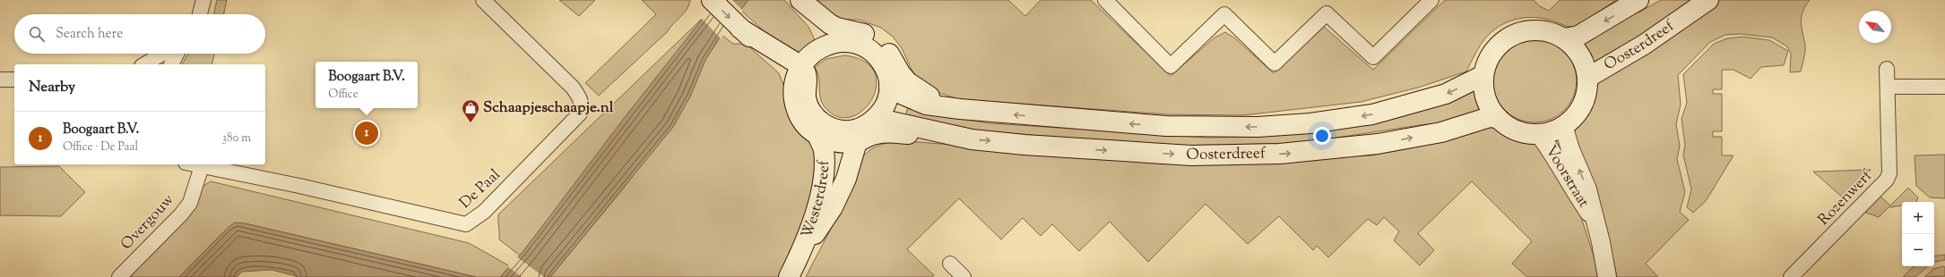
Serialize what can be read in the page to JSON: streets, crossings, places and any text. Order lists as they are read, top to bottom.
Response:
{
  "streets": {
    "main road": ["Oosterdreef", "Westerdreef"],
    "street": [
      "Voorstraat",
      "De Paal",
      "Rozenwerf",
      "Overgouw"
    ]
  },
  "crossings": [
    ["Oosterdreef", "Voorstraat"],
    ["Oosterdreef", "Westerdreef"],
    ["De Paal", "Overgouw"]
  ],
  "places": {
    "shop": ["Schaapjeschaapje.nl"]
  },
  "north": "top left",
  "page": {
    "search": "Search here",
    "popup": ["Boogaart B.V.", "Office"],
    "heading": "Nearby",
    "list": [
      {
        "mark": "1",
        "name": "Boogaart B.V.",
        "note": "Office · De Paal",
        "value": "380 m"
      }
    ],
    "pins": "1",
    "map_buttons": ["+", "−"]
  }
}
